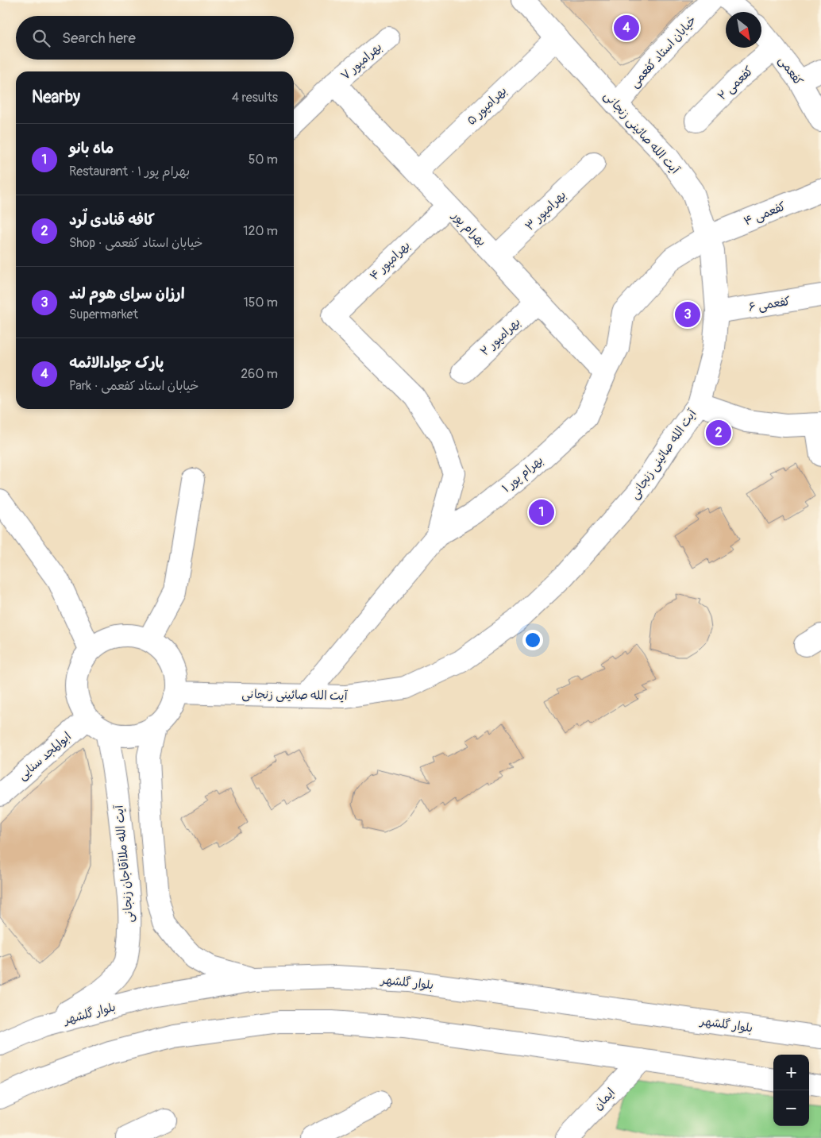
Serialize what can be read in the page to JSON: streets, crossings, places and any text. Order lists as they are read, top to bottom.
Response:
{
  "streets": {
    "main road": [
      "خیابان استاد کفعمی",
      "بهرامپور ۷",
      "کفعمی",
      "کفعمی ۲",
      "بهرامپور ۵",
      "آیت الله صائینی زنجانی",
      "بهرامپور ۳",
      "کفعمی ۴",
      "بهرام پور",
      "بهرامپور ۴",
      "کفعمی ۶",
      "بهرامپور ۲",
      "بهرام پور ۱",
      "ابوالمجد سنایی",
      "آیت الله ملاآقاجان زنجانی",
      "بلوار گلشهر",
      "ایمان"
    ]
  },
  "crossings": [
    ["خیابان استاد کفعمی", "آیت الله صائینی زنجانی"],
    ["بهرامپور ۷", "بهرام پور"],
    ["کفعمی", "کفعمی ۲"],
    ["بهرامپور ۵", "آیت الله صائینی زنجانی"],
    ["بهرامپور ۵", "بهرام پور"],
    ["آیت الله صائینی زنجانی", "کفعمی ۴"],
    ["آیت الله صائینی زنجانی", "کفعمی ۶"],
    ["آیت الله صائینی زنجانی", "بهرام پور ۱"],
    ["آیت الله صائینی زنجانی", "ابوالمجد سنایی"],
    ["آیت الله صائینی زنجانی", "آیت الله ملاآقاجان زنجانی"],
    ["بهرامپور ۳", "بهرام پور"],
    ["کفعمی ۴", "بهرام پور ۱"],
    ["بهرام پور", "بهرامپور ۴"],
    ["بهرام پور", "بهرامپور ۲"],
    ["بهرام پور", "بهرام پور ۱"],
    ["بهرامپور ۴", "بهرام پور ۱"],
    ["ابوالمجد سنایی", "آیت الله ملاآقاجان زنجانی"],
    ["آیت الله ملاآقاجان زنجانی", "بلوار گلشهر"]
  ],
  "north": "bottom right",
  "page": {
    "pins": [
      "4",
      "3",
      "2",
      "1"
    ],
    "search": "Search here",
    "heading": ["Nearby", "4 results"],
    "list": [
      {
        "mark": "1",
        "name": "ماه بانو",
        "note": "Restaurant · بهرام پور ۱",
        "value": "50 m"
      },
      {
        "mark": "2",
        "name": "کافه قنادی لٌرد",
        "note": "Shop · خیابان استاد کفعمی",
        "value": "120 m"
      },
      {
        "mark": "3",
        "name": "ارزان سرای هوم لند",
        "note": "Supermarket",
        "value": "150 m"
      },
      {
        "mark": "4",
        "name": "پارک جوادالائمه",
        "note": "Park · خیابان استاد کفعمی",
        "value": "260 m"
      }
    ],
    "map_buttons": ["+", "−"]
  }
}
